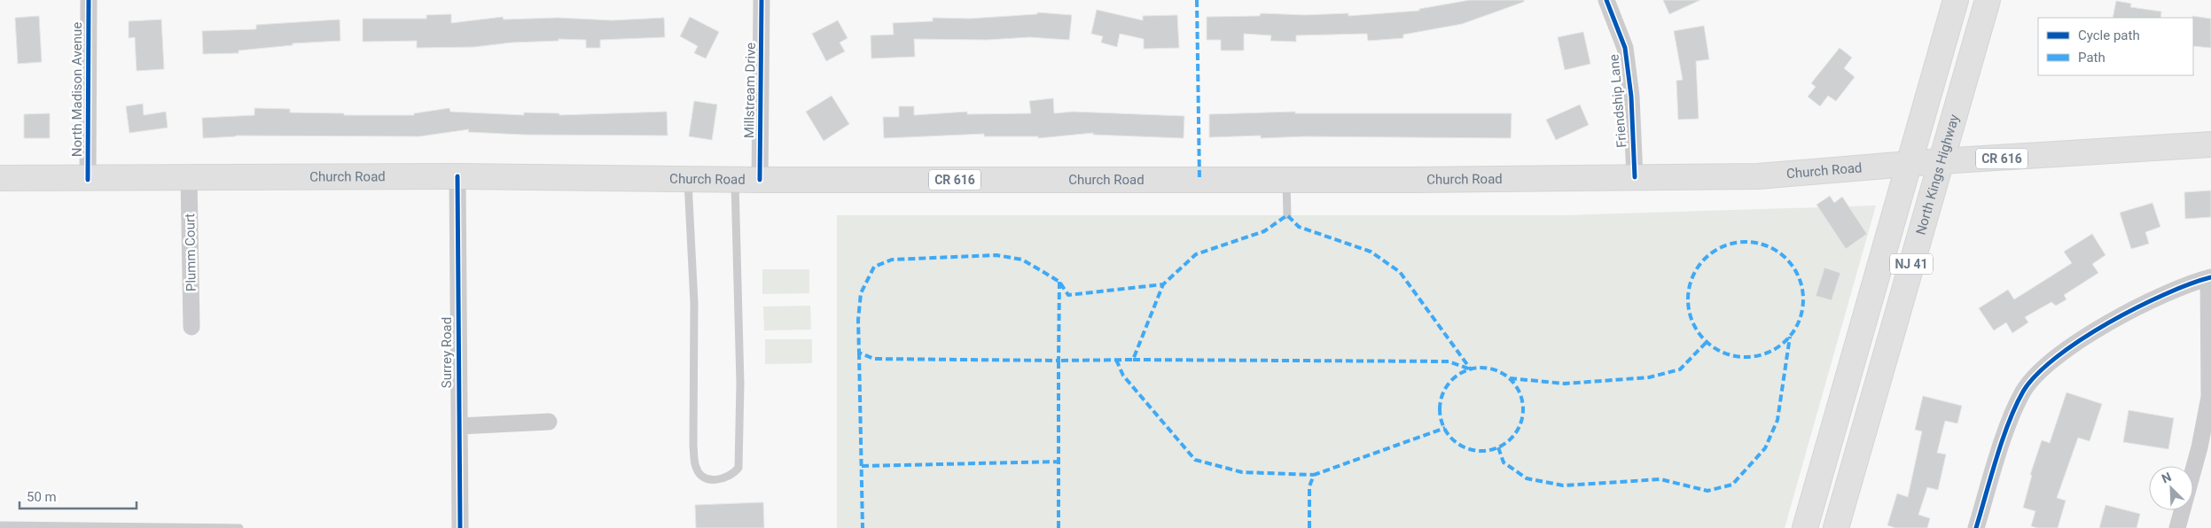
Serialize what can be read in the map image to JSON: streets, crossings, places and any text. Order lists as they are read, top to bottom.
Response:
{
  "streets": {
    "main road": [
      "CR 616",
      "Church Road",
      "North Kings Highway",
      "NJ 41"
    ],
    "street": [
      "North Madison Avenue",
      "Millstream Drive",
      "Friendship Lane",
      "Plumm Court",
      "Surrey Road"
    ]
  },
  "crossings": [
    ["North Madison Avenue", "Church Road"],
    ["Millstream Drive", "Church Road"],
    ["Friendship Lane", "Church Road"],
    ["Church Road", "North Kings Highway"],
    ["Church Road", "Plumm Court"],
    ["Church Road", "NJ 41"],
    ["Church Road", "Surrey Road"]
  ],
  "legend": ["Cycle path", "Path"],
  "scale_bar": "50 m",
  "north": "top left"
}
